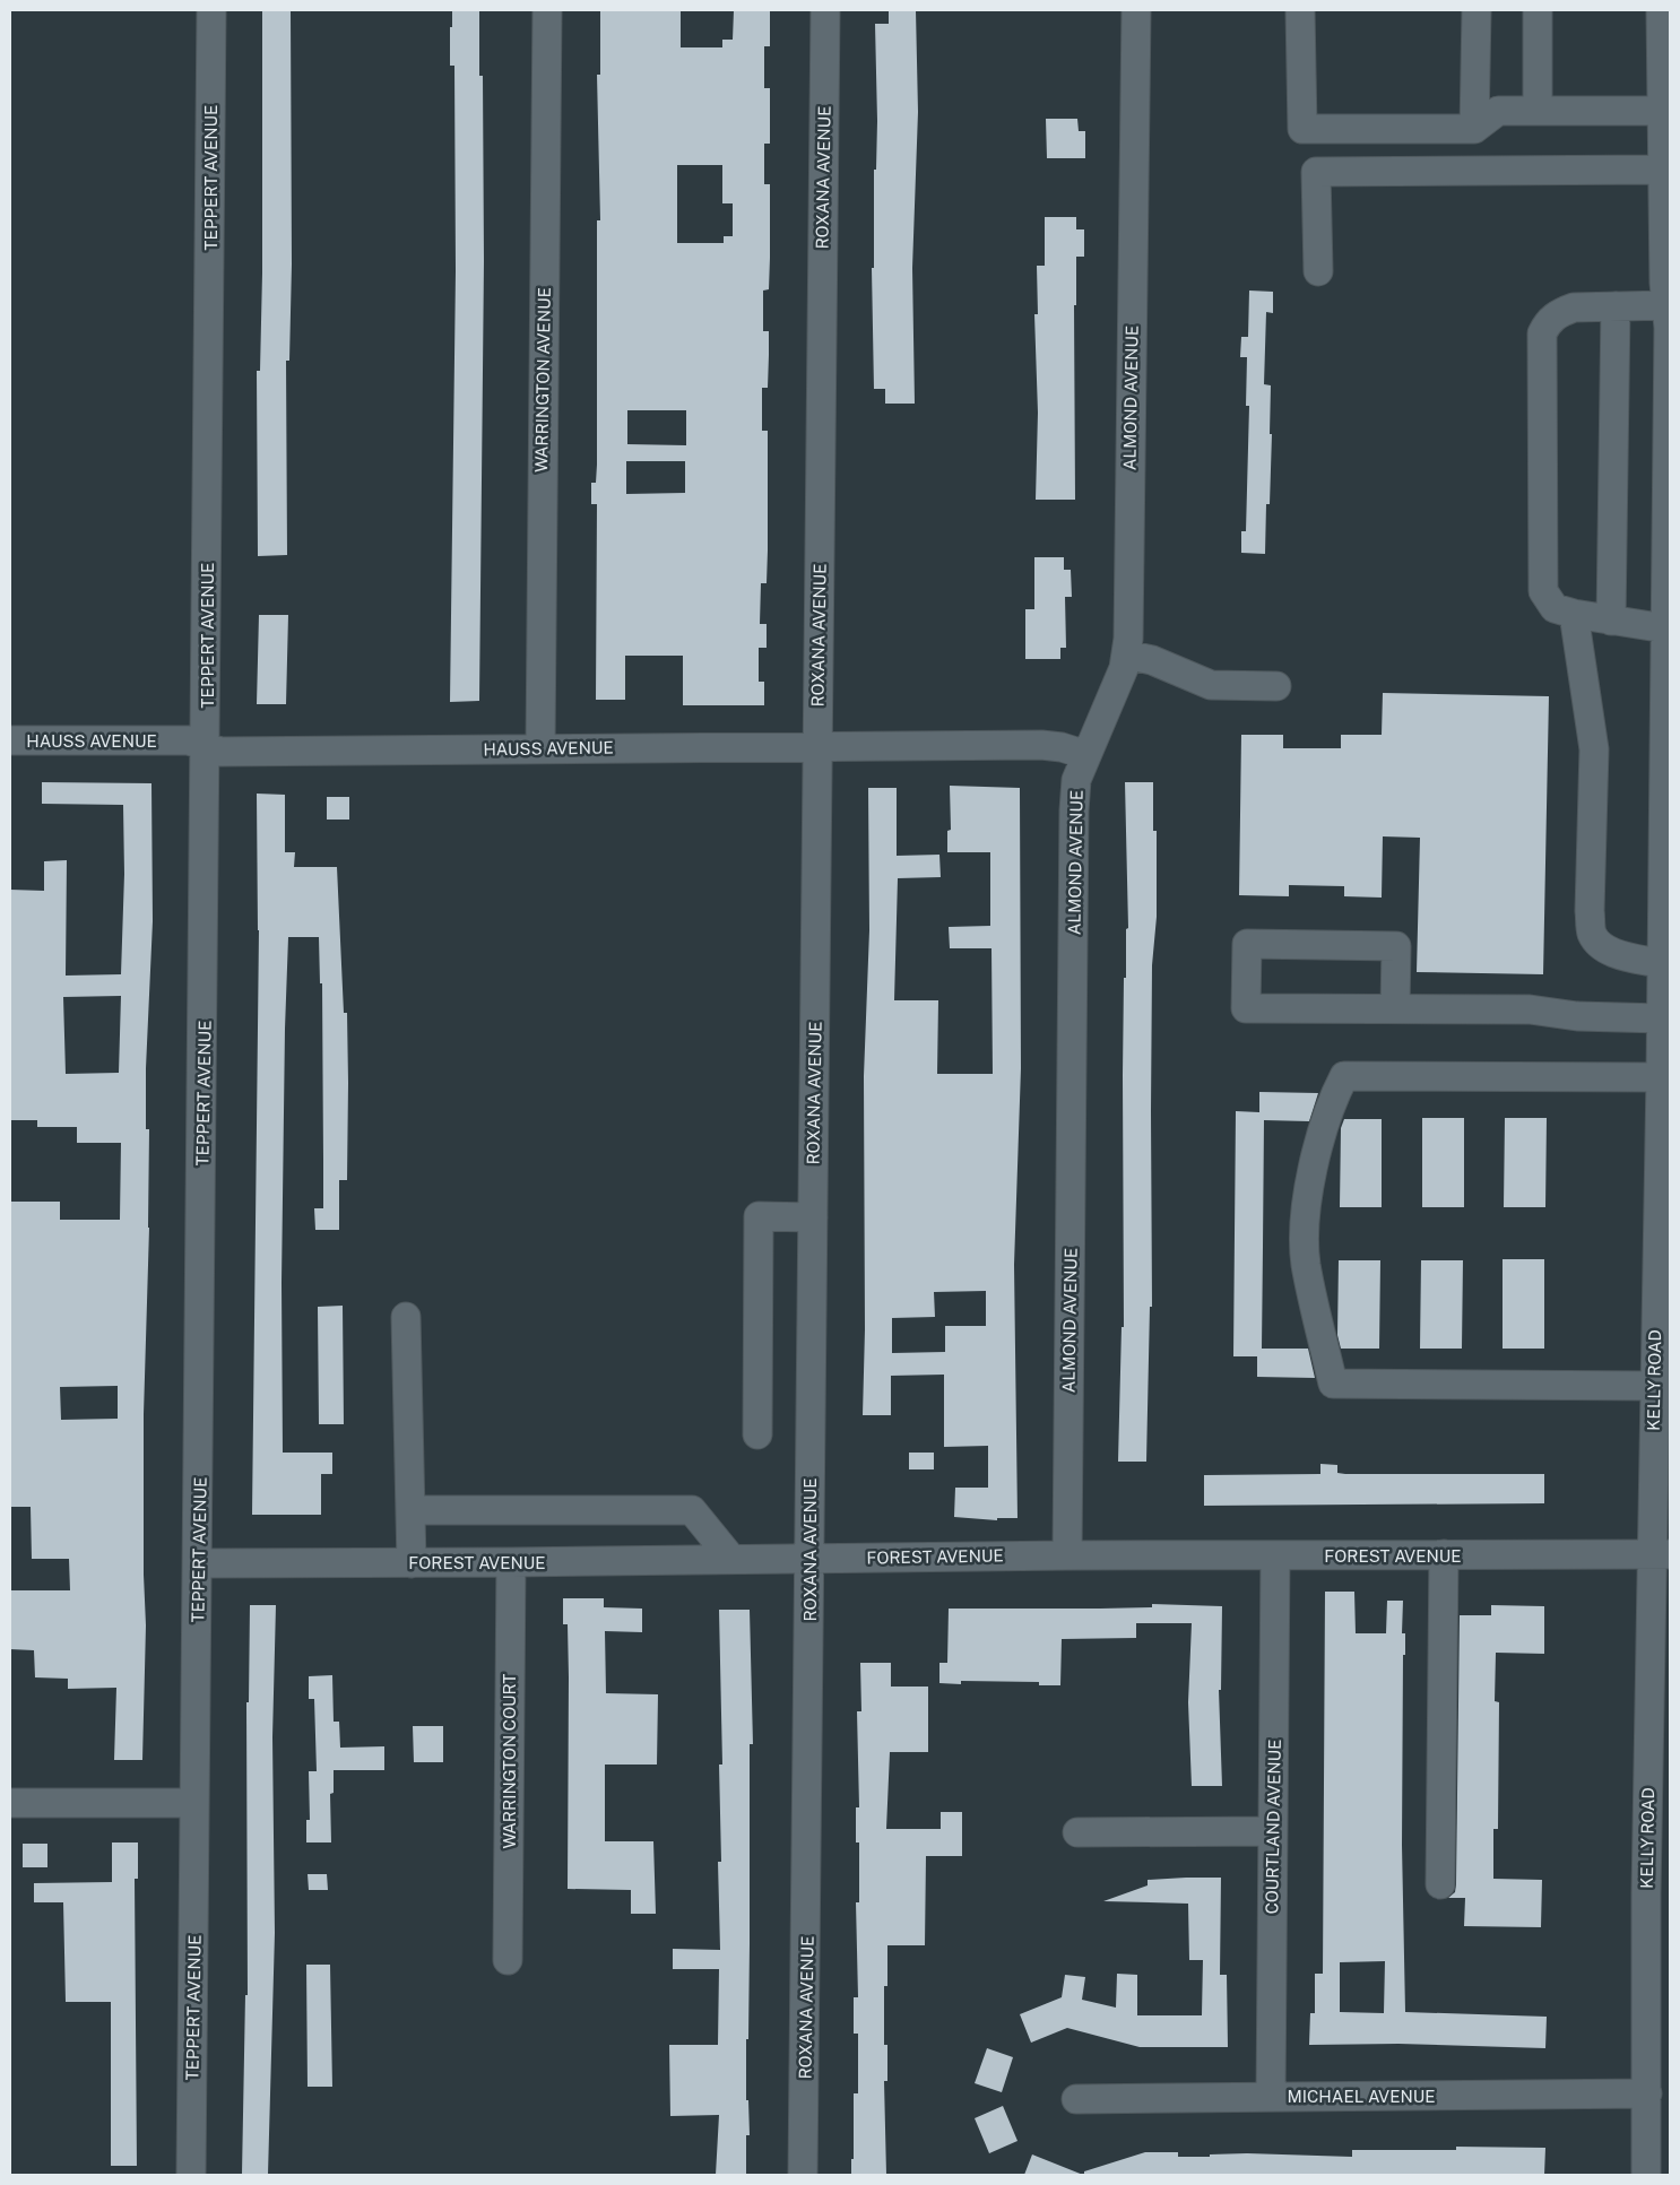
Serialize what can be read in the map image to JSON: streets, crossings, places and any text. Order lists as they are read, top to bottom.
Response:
{
  "streets": {
    "street": [
      "TEPPERT AVENUE",
      "ROXANA AVENUE",
      "WARRINGTON AVENUE",
      "ALMOND AVENUE",
      "HAUSS AVENUE",
      "KELLY ROAD",
      "FOREST AVENUE",
      "WARRINGTON COURT",
      "COURTLAND AVENUE",
      "MICHAEL AVENUE"
    ]
  },
  "crossings": [
    ["TEPPERT AVENUE", "HAUSS AVENUE"],
    ["TEPPERT AVENUE", "FOREST AVENUE"],
    ["ROXANA AVENUE", "HAUSS AVENUE"],
    ["ROXANA AVENUE", "FOREST AVENUE"],
    ["WARRINGTON AVENUE", "HAUSS AVENUE"],
    ["ALMOND AVENUE", "HAUSS AVENUE"],
    ["ALMOND AVENUE", "FOREST AVENUE"],
    ["KELLY ROAD", "FOREST AVENUE"],
    ["KELLY ROAD", "MICHAEL AVENUE"],
    ["FOREST AVENUE", "WARRINGTON COURT"],
    ["FOREST AVENUE", "COURTLAND AVENUE"],
    ["COURTLAND AVENUE", "MICHAEL AVENUE"]
  ]
}
